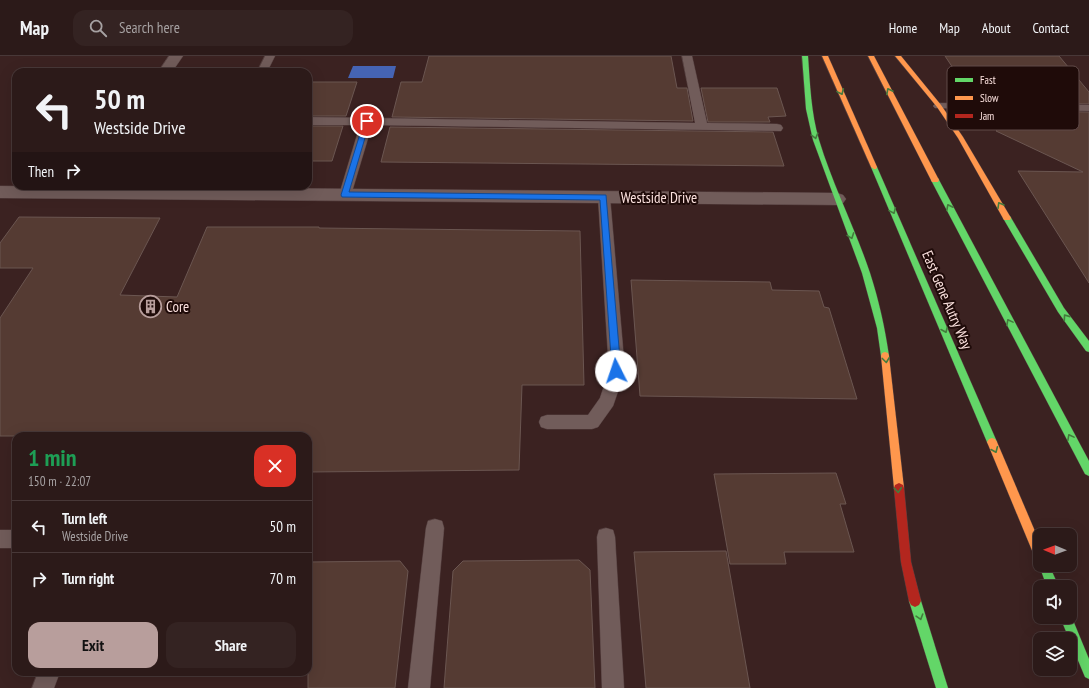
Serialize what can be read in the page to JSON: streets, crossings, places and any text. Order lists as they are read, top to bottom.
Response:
{
  "streets": {
    "street": ["Westside Drive", "East Gene Autry Way"]
  },
  "places": {
    "building": ["Core"]
  },
  "legend": ["Fast", "Slow", "Jam"],
  "north": "left",
  "page": {
    "header": "Map",
    "search": "Search here",
    "nav": [
      "Home",
      "Map",
      "About",
      "Contact"
    ],
    "turn": ["50 m", "Westside Drive"],
    "then": "Then",
    "heading": ["1 min", "150 m · 22:07"],
    "list": [
      {
        "name": "Turn left",
        "note": "Westside Drive",
        "value": "50 m"
      },
      {
        "name": "Turn right",
        "value": "70 m"
      }
    ],
    "buttons": ["Exit", "Share"]
  }
}
